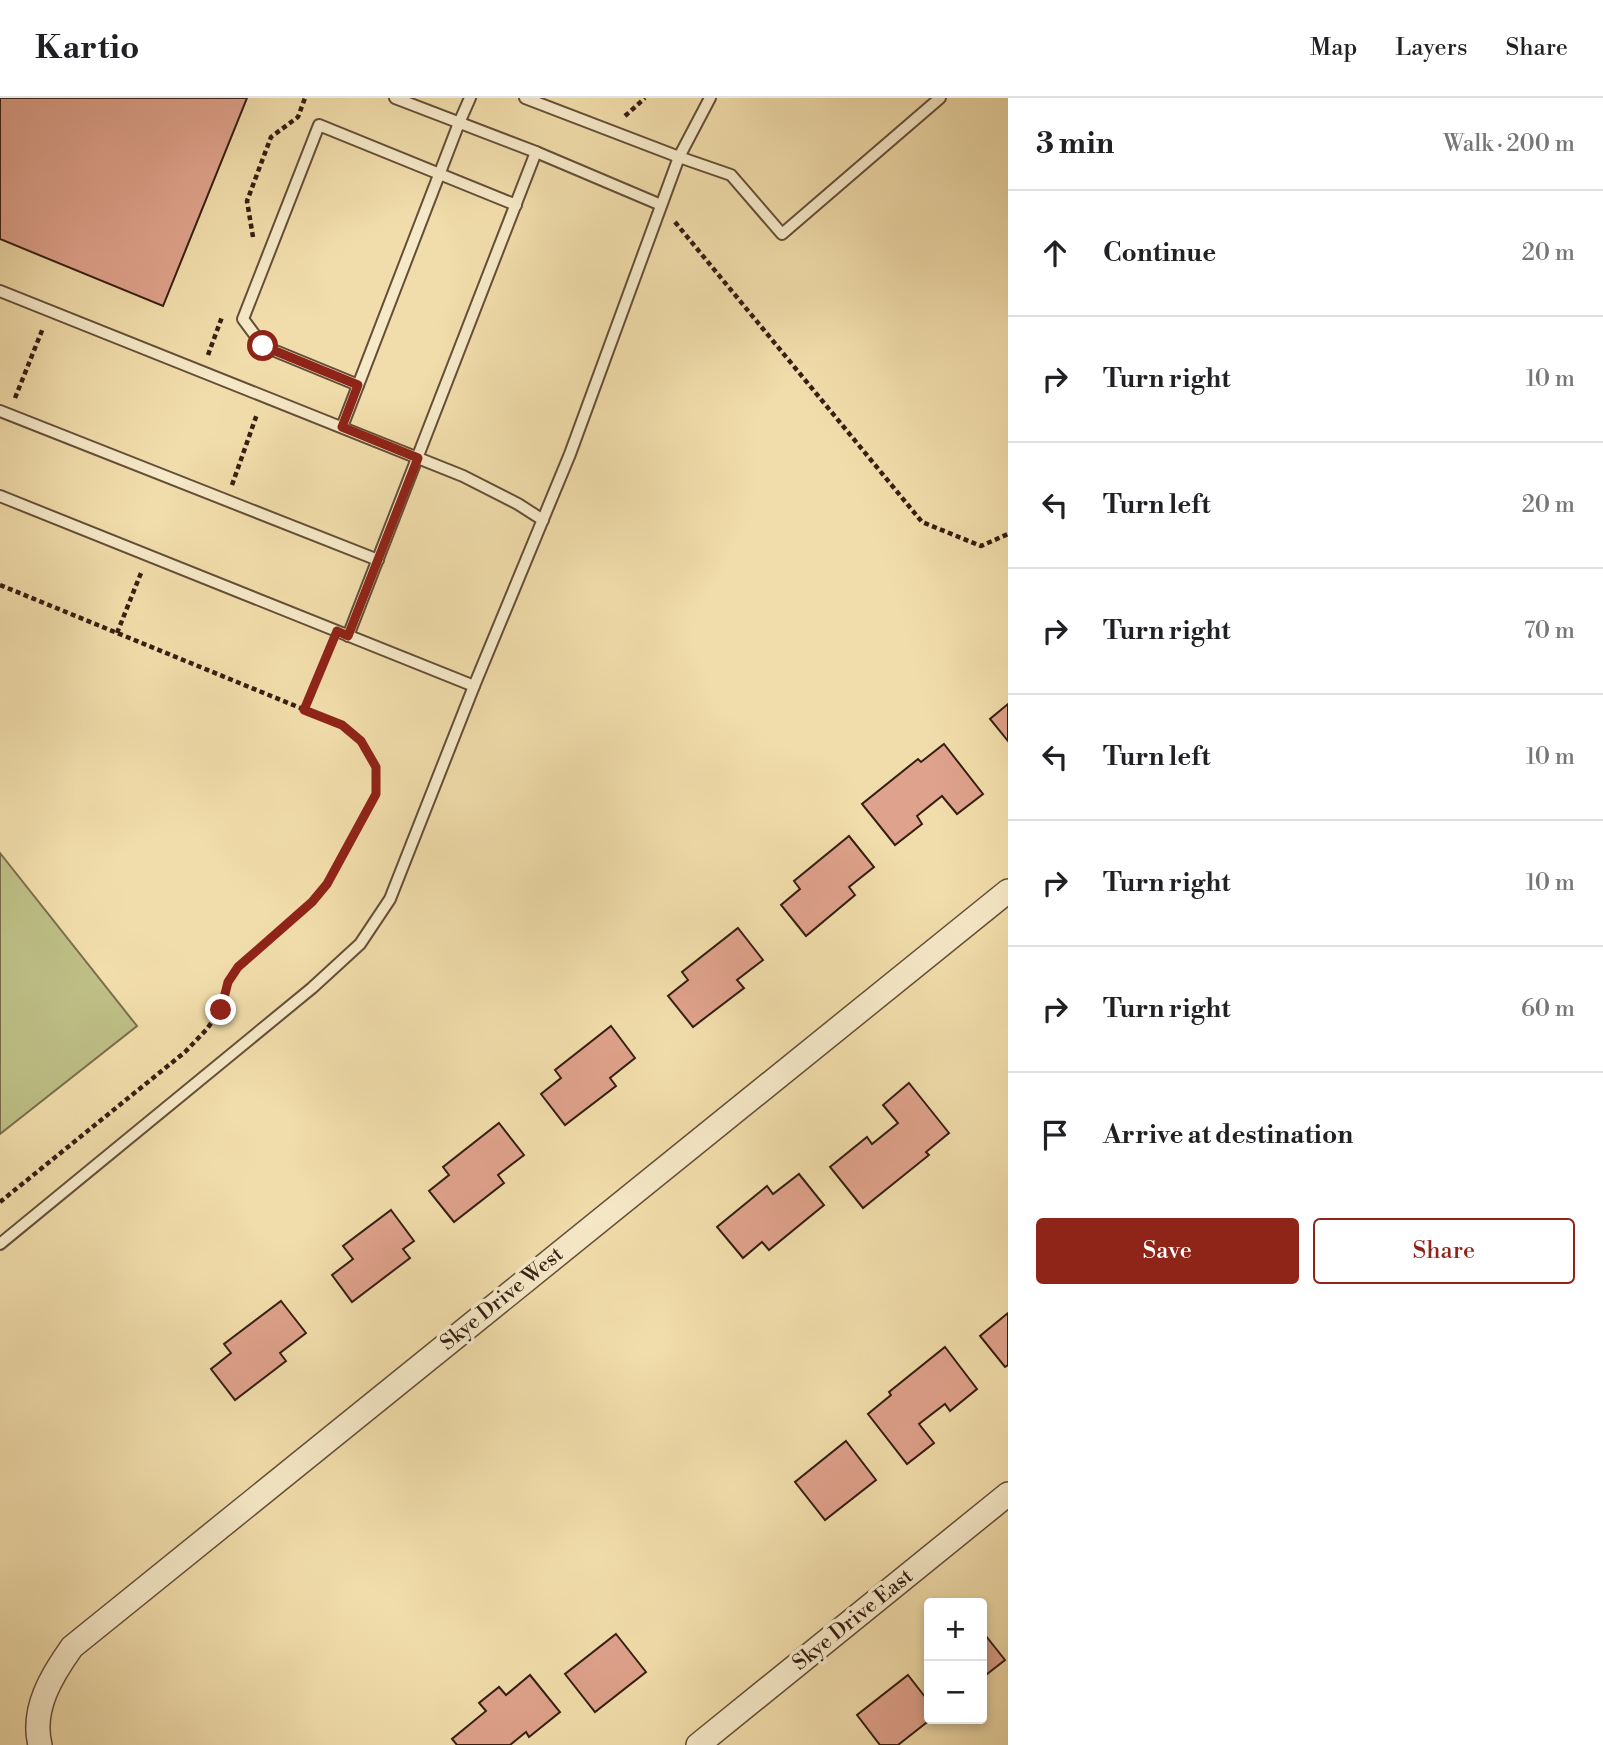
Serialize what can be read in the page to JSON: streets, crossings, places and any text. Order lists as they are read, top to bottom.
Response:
{
  "streets": {
    "street": ["Skye Drive West", "Skye Drive East"]
  },
  "page": {
    "header": "Kartio",
    "nav": ["Map", "Layers", "Share"],
    "heading": ["3 min", "Walk · 200 m"],
    "list": [
      ["Continue", "20 m"],
      ["Turn right", "10 m"],
      ["Turn left", "20 m"],
      ["Turn right", "70 m"],
      ["Turn left", "10 m"],
      ["Turn right", "10 m"],
      ["Turn right", "60 m"],
      "Arrive at destination"
    ],
    "buttons": ["Save", "Share"],
    "map_buttons": ["+", "−"]
  }
}
